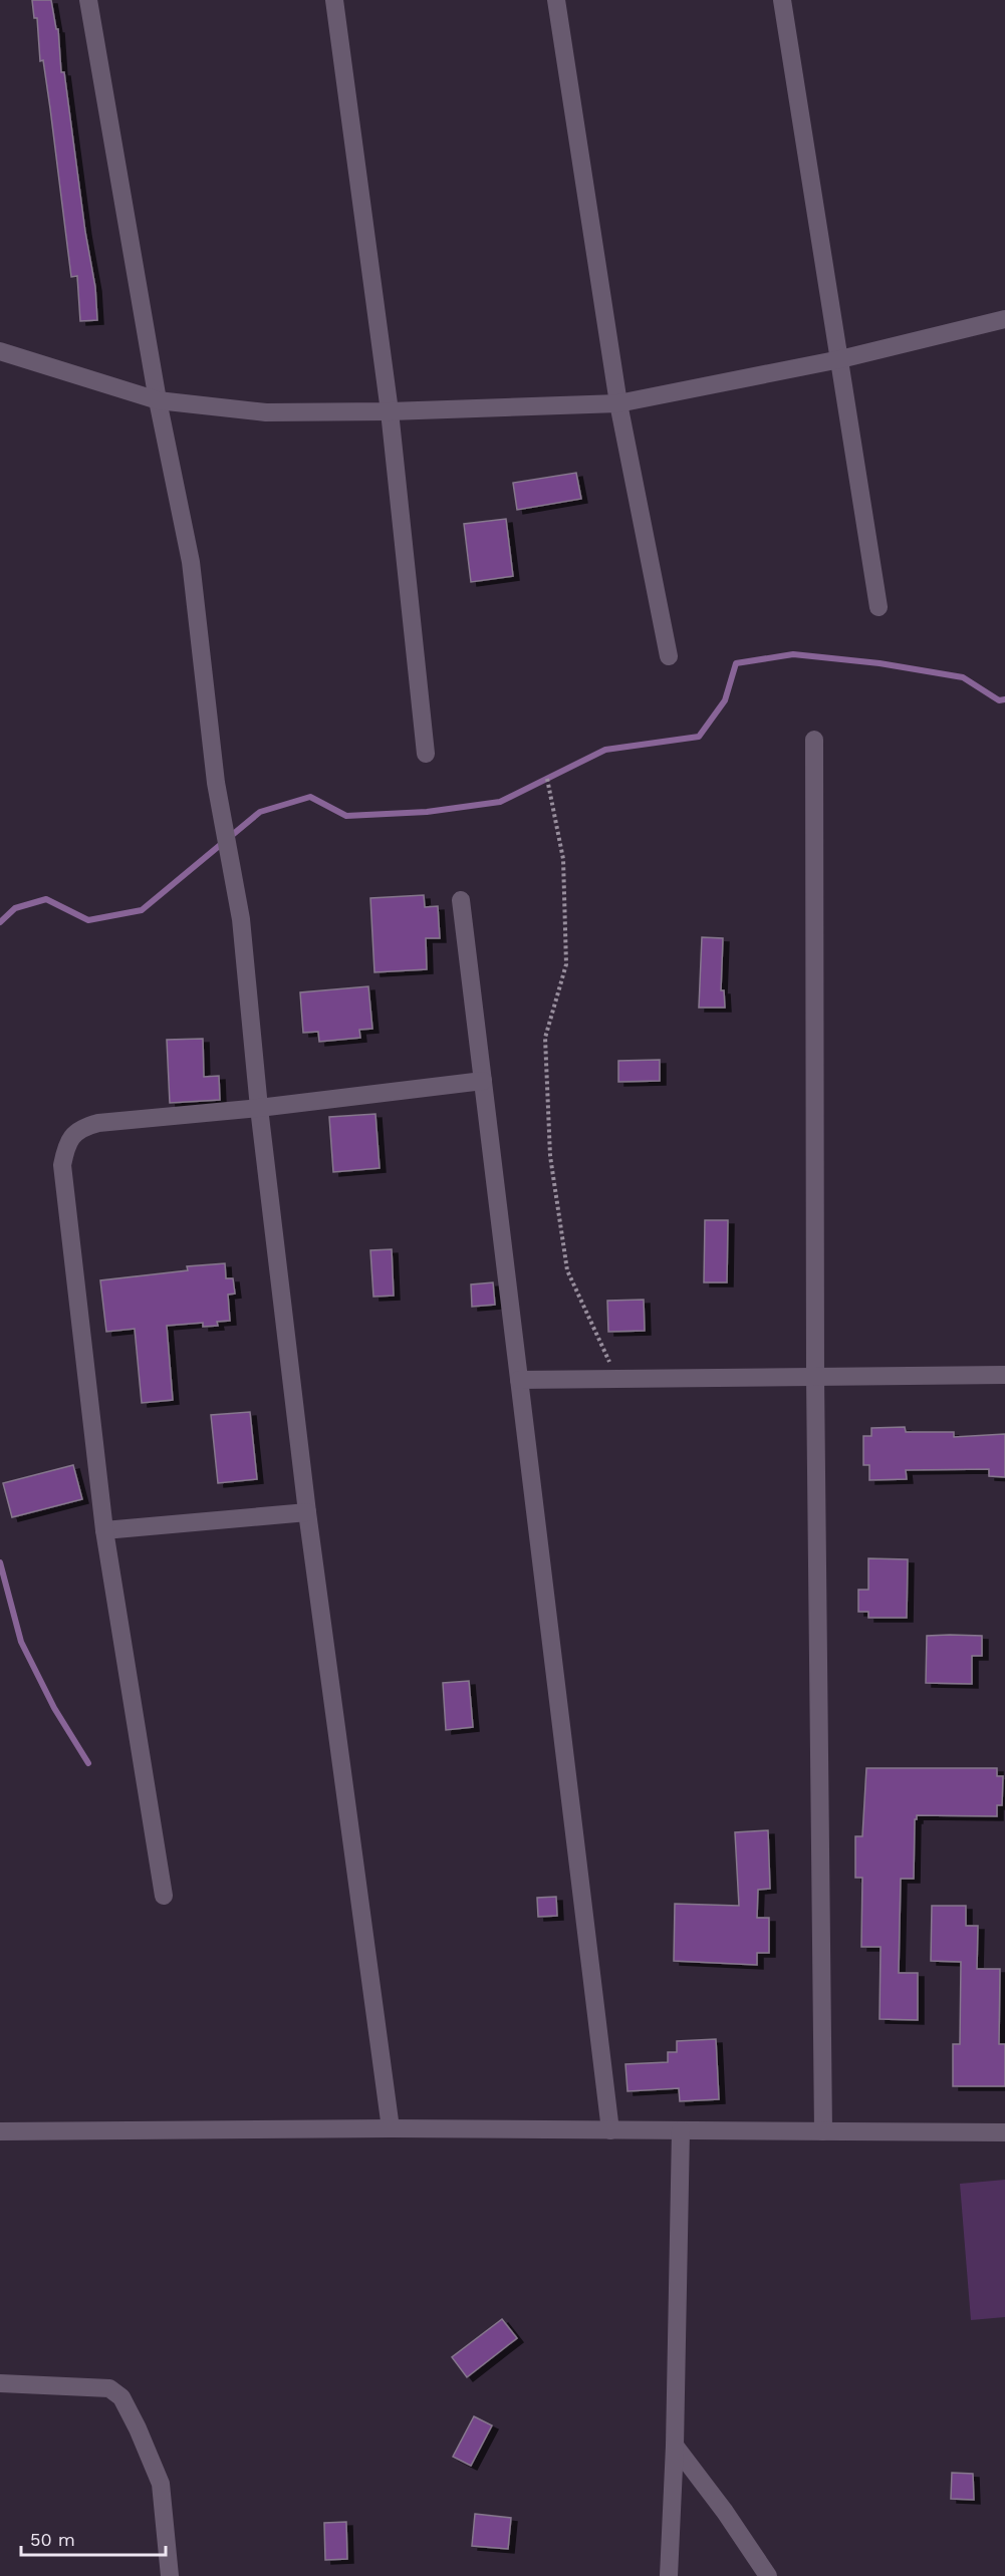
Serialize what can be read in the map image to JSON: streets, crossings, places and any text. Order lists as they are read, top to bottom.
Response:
{
  "scale_bar": "50 m"
}
